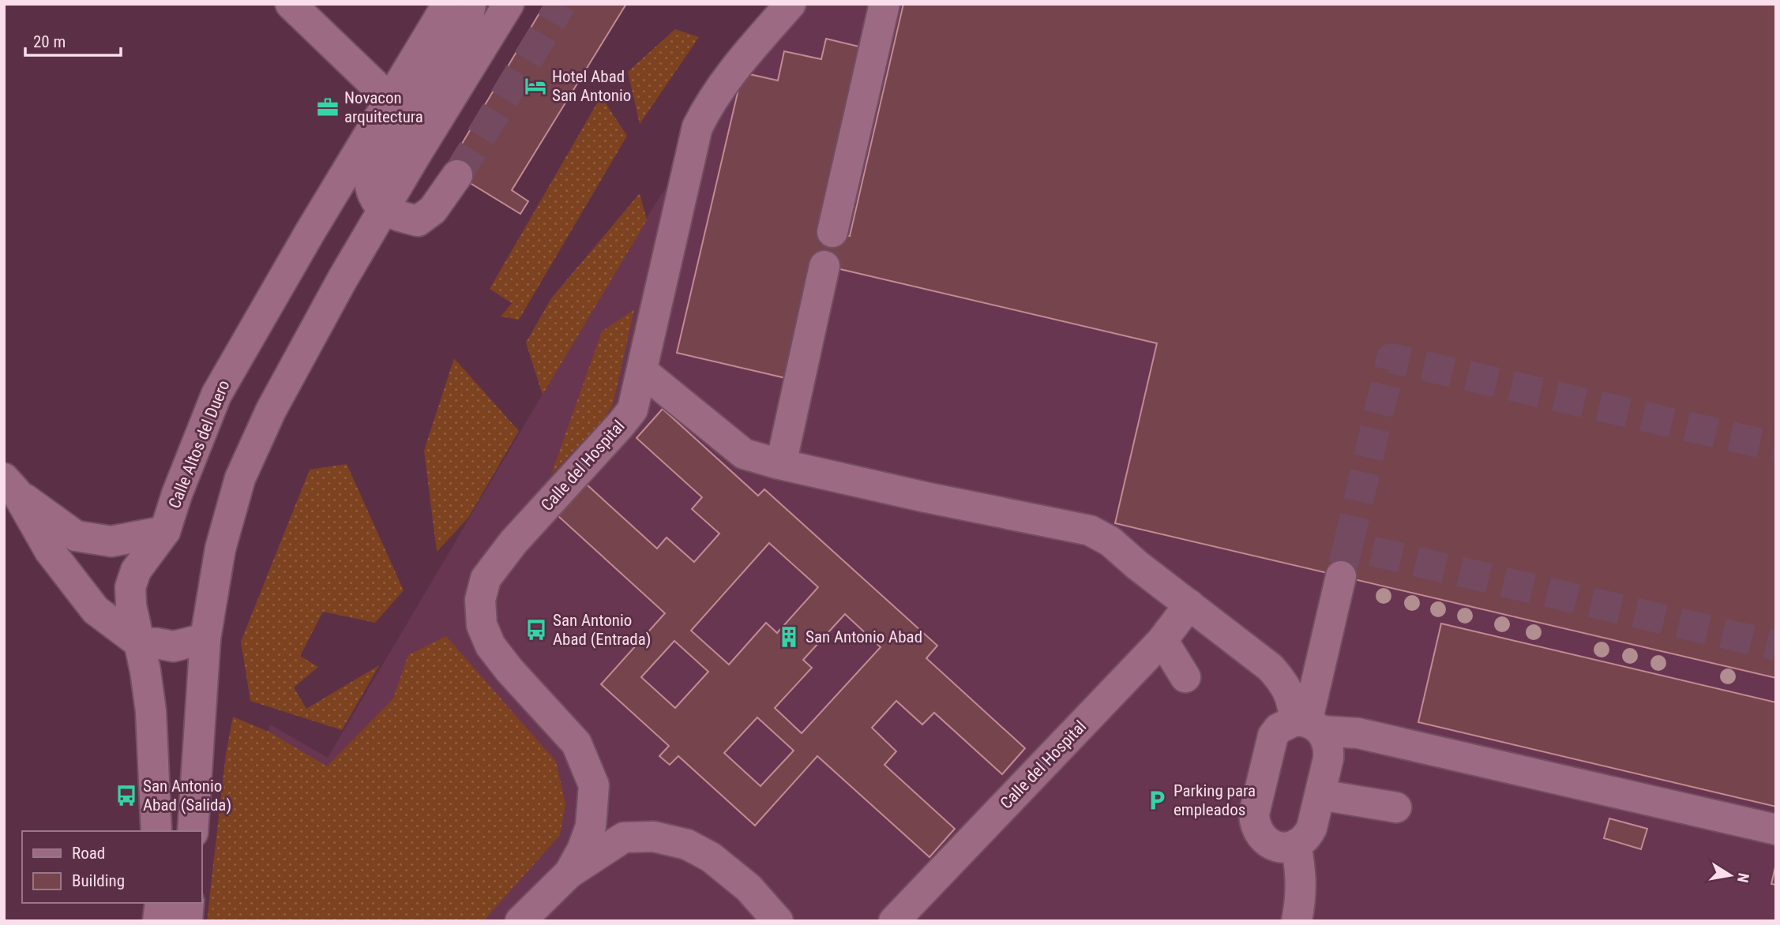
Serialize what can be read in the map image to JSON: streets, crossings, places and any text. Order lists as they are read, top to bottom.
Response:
{
  "streets": {
    "street": ["Calle Altos del Duero", "Calle del Hospital"]
  },
  "places": {
    "hotel": ["Hotel Abad San Antonio"],
    "office": ["Novacon arquitectura"],
    "bus stop": ["San Antonio Abad (Entrada)", "San Antonio Abad (Salida)"],
    "building": ["San Antonio Abad"],
    "parking": ["Parking para empleados"]
  },
  "legend": ["Road", "Building"],
  "scale_bar": "20 m",
  "north": "right"
}
